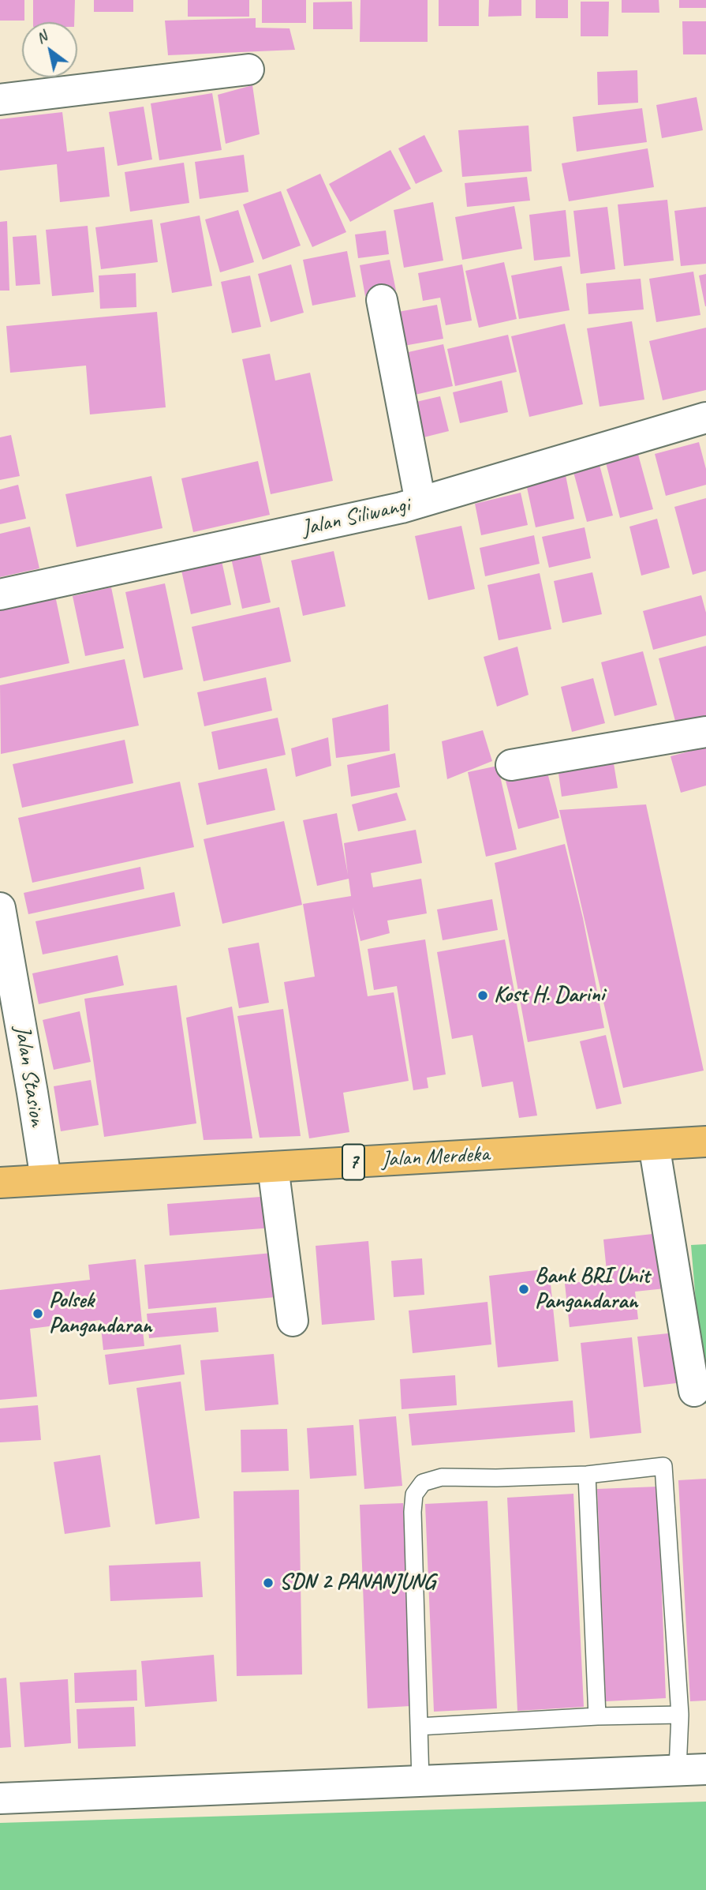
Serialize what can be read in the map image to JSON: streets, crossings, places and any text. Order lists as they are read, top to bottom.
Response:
{
  "streets": {
    "highway": ["Jalan Merdeka", "7"],
    "street": ["Jalan Siliwangi", "Jalan Stasion"]
  },
  "crossings": [
    ["Jalan Stasion", "Jalan Merdeka"]
  ],
  "places": [
    "Kost H. Darini",
    "Bank BRI Unit Pangandaran",
    "Polsek Pangandaran",
    "SDN 2 PANANJUNG"
  ],
  "north": "top left"
}
